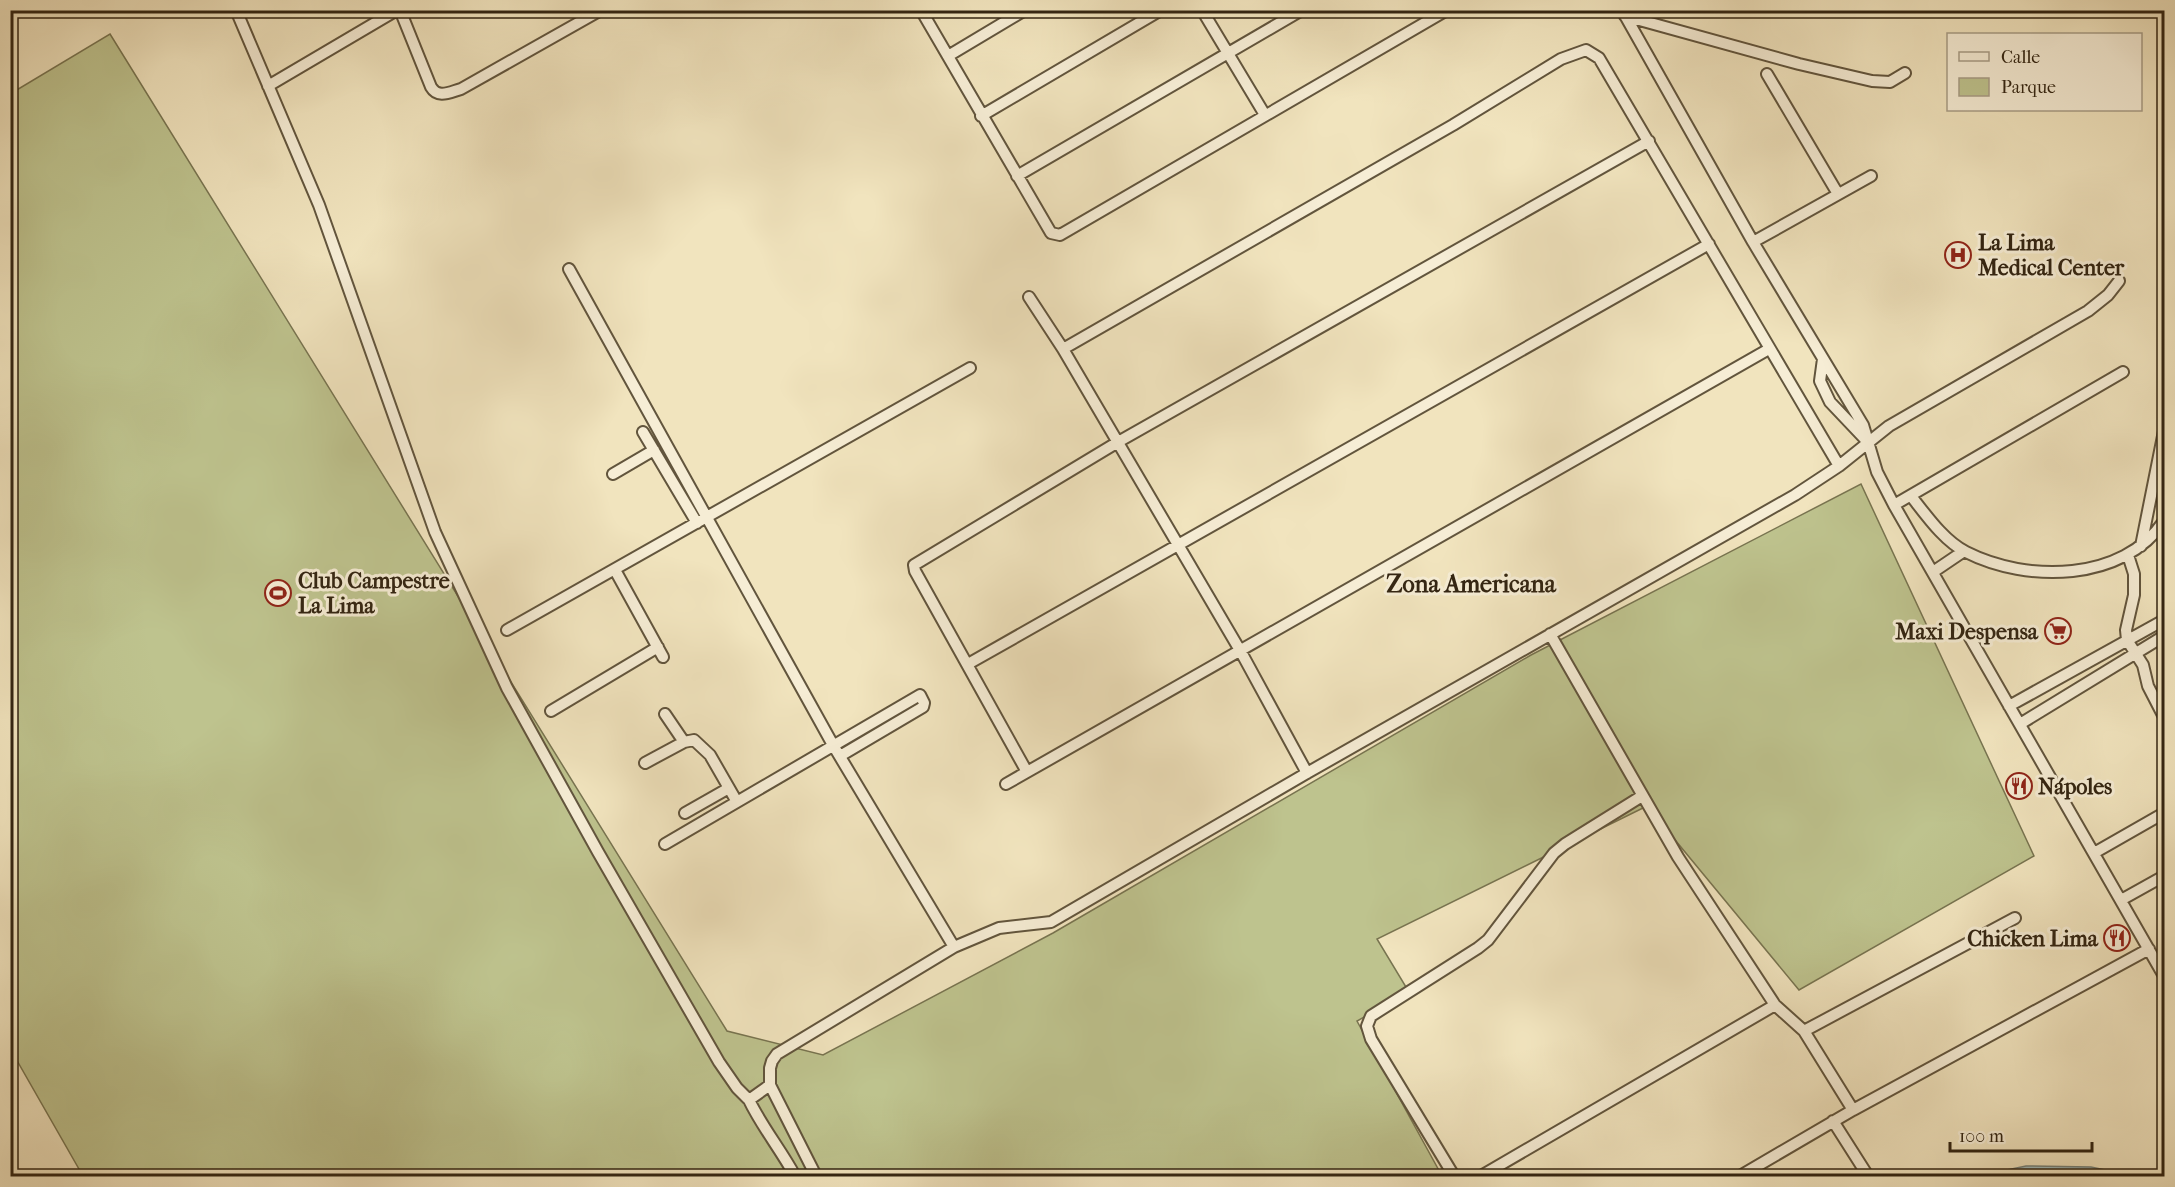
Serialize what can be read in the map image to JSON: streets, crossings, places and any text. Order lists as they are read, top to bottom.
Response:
{
  "districts": ["Zona Americana"],
  "places": {
    "hospital": ["La Lima Medical Center"],
    "sports": ["Club Campestre La Lima"],
    "supermarket": ["Maxi Despensa"],
    "restaurant": ["Nápoles", "Chicken Lima"]
  },
  "legend": ["Calle", "Parque"],
  "scale_bar": "100 m"
}
